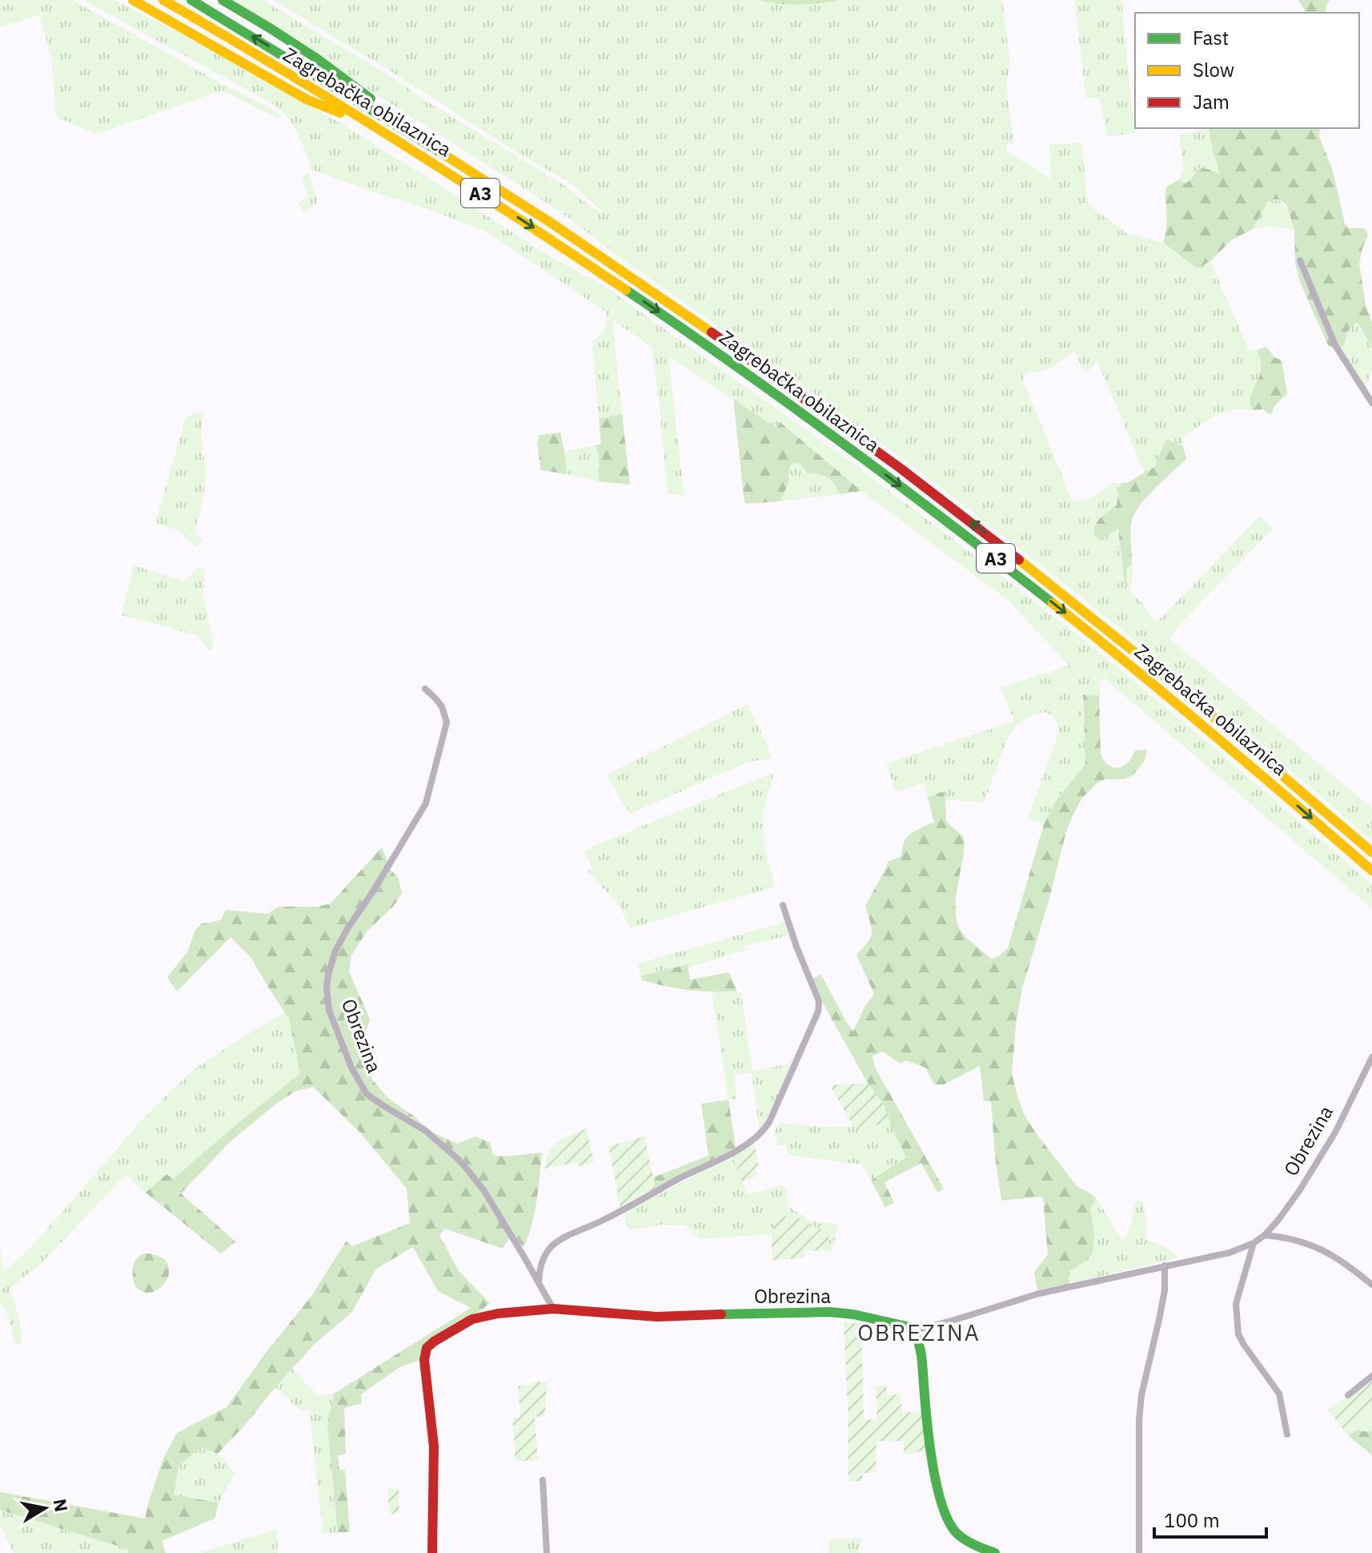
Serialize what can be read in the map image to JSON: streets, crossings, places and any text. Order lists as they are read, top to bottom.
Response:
{
  "streets": {
    "main road": ["Zagrebačka obilaznica", "A3", "Obrezina"]
  },
  "districts": ["OBREZINA"],
  "legend": ["Fast", "Slow", "Jam"],
  "scale_bar": "100 m",
  "north": "right"
}
